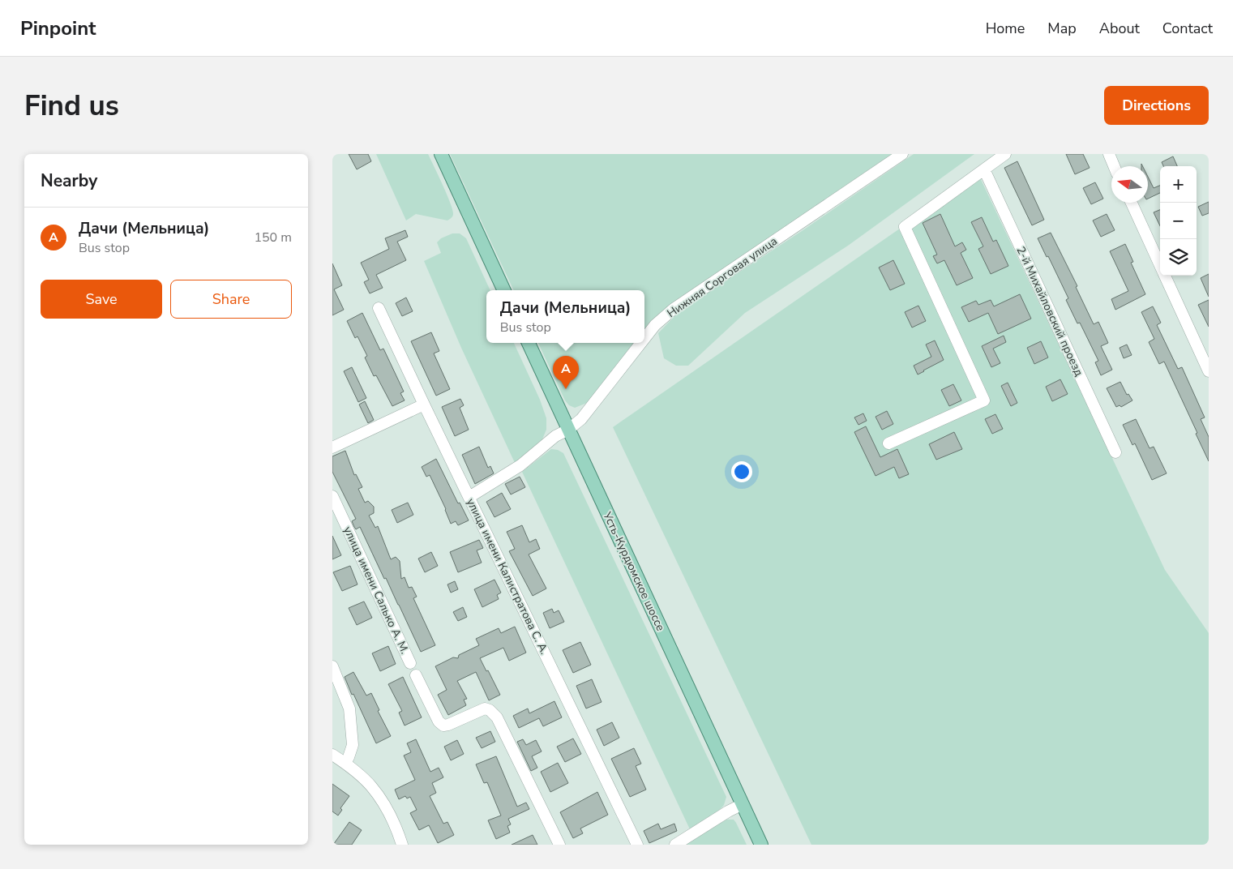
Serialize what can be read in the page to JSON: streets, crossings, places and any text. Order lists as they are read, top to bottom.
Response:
{
  "streets": {
    "main road": ["Усть-Курдюмское шоссе"],
    "street": [
      "Нижняя Сорговая улица",
      "2-й Михайловский проезд",
      "улица имени Калистратова С. А.",
      "улица имени Салько А. М."
    ]
  },
  "crossings": [
    ["Нижняя Сорговая улица", "Усть-Курдюмское шоссе"],
    ["Нижняя Сорговая улица", "улица имени Калистратова С. А."]
  ],
  "north": "left",
  "page": {
    "header": "Pinpoint",
    "nav": [
      "Home",
      "Map",
      "About",
      "Contact"
    ],
    "buttons": [
      "Directions",
      ["Save", "Share"]
    ],
    "title": "Find us",
    "heading": "Nearby",
    "map_buttons": ["+", "−"],
    "list": [
      {
        "mark": "A",
        "name": "Дачи (Мельница)",
        "note": "Bus stop",
        "value": "150 m"
      }
    ],
    "popup": ["Дачи (Мельница)", "Bus stop"],
    "pins": "A"
  }
}
